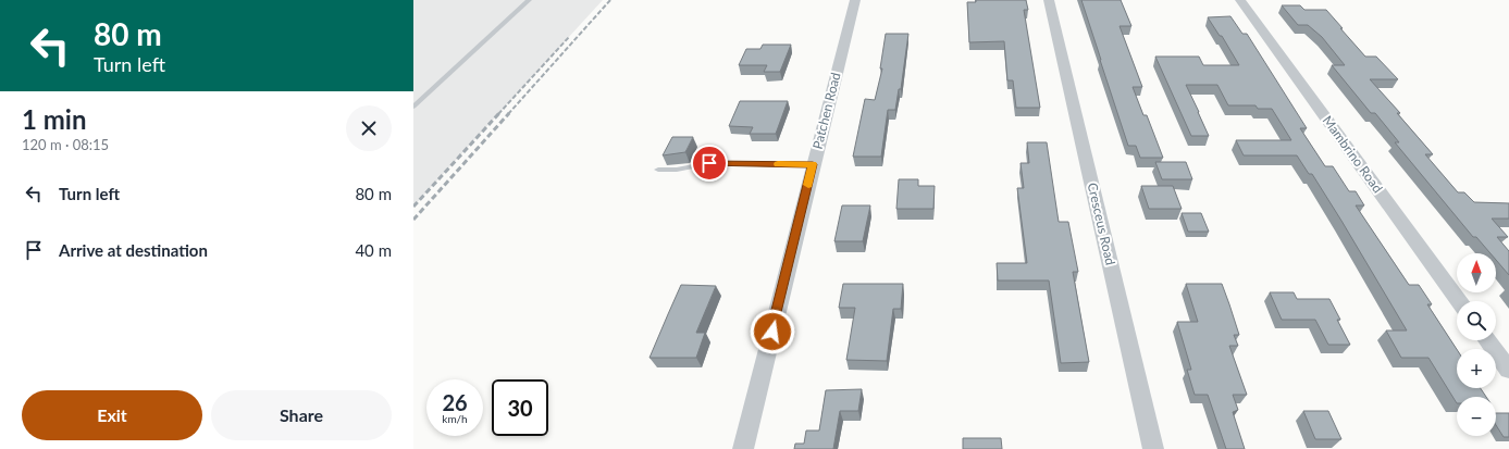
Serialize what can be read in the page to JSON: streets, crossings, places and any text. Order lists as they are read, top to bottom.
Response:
{
  "streets": {
    "street": ["Patchen Road", "Mambrino Road", "Cresceus Road"]
  },
  "north": "top",
  "page": {
    "turn": ["80 m", "Turn left"],
    "heading": ["1 min", "120 m · 08:15"],
    "list": [
      {
        "name": "Turn left",
        "value": "80 m"
      },
      {
        "name": "Arrive at destination",
        "value": "40 m"
      }
    ],
    "map_buttons": ["+", "−"],
    "speed": "26 km/h",
    "limit": "30",
    "buttons": ["Exit", "Share"]
  }
}
